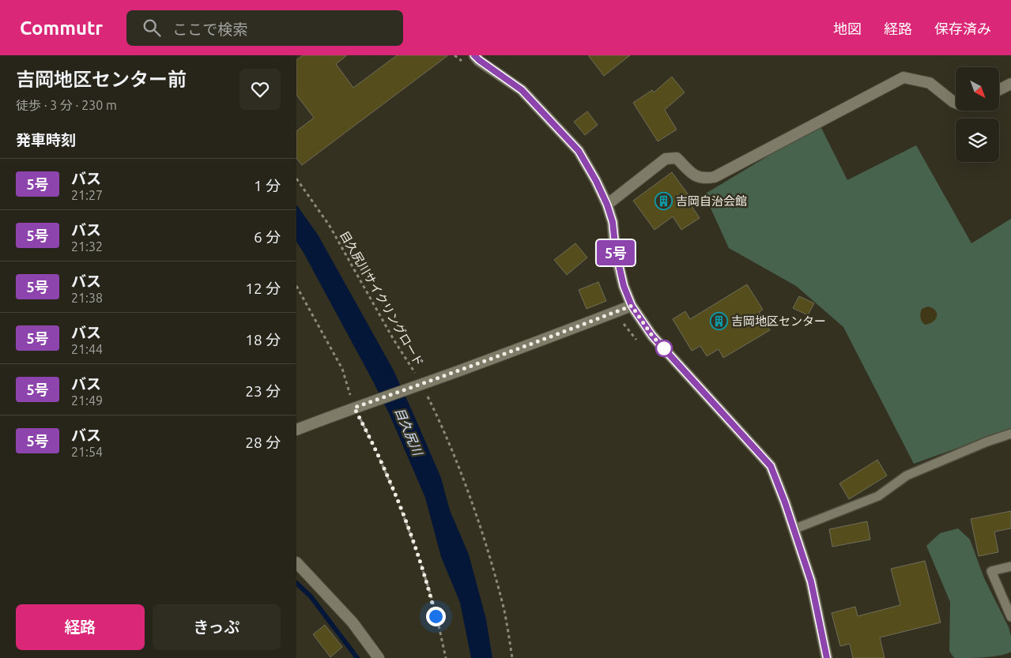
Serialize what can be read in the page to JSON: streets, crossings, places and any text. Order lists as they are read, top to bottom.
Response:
{
  "streets": {
    "path": ["目久尻川サイクリングロード"]
  },
  "water": ["目久尻川"],
  "places": {
    "building": ["吉岡自治会館", "吉岡地区センター"]
  },
  "lines": ["bus line 5号"],
  "north": "bottom right",
  "page": {
    "header": "Commutr",
    "search": "ここで検索",
    "nav": ["地図", "経路", "保存済み"],
    "heading": [
      ["吉岡地区センター前", "徒歩 · 3 分 · 230 m"],
      "発車時刻"
    ],
    "on_map": "5号",
    "list": [
      {
        "mark": "5号",
        "name": "バス",
        "note": "21:27",
        "value": "1 分"
      },
      {
        "mark": "5号",
        "name": "バス",
        "note": "21:32",
        "value": "6 分"
      },
      {
        "mark": "5号",
        "name": "バス",
        "note": "21:38",
        "value": "12 分"
      },
      {
        "mark": "5号",
        "name": "バス",
        "note": "21:44",
        "value": "18 分"
      },
      {
        "mark": "5号",
        "name": "バス",
        "note": "21:49",
        "value": "23 分"
      },
      {
        "mark": "5号",
        "name": "バス",
        "note": "21:54",
        "value": "28 分"
      }
    ],
    "buttons": ["経路", "きっぷ"]
  }
}
